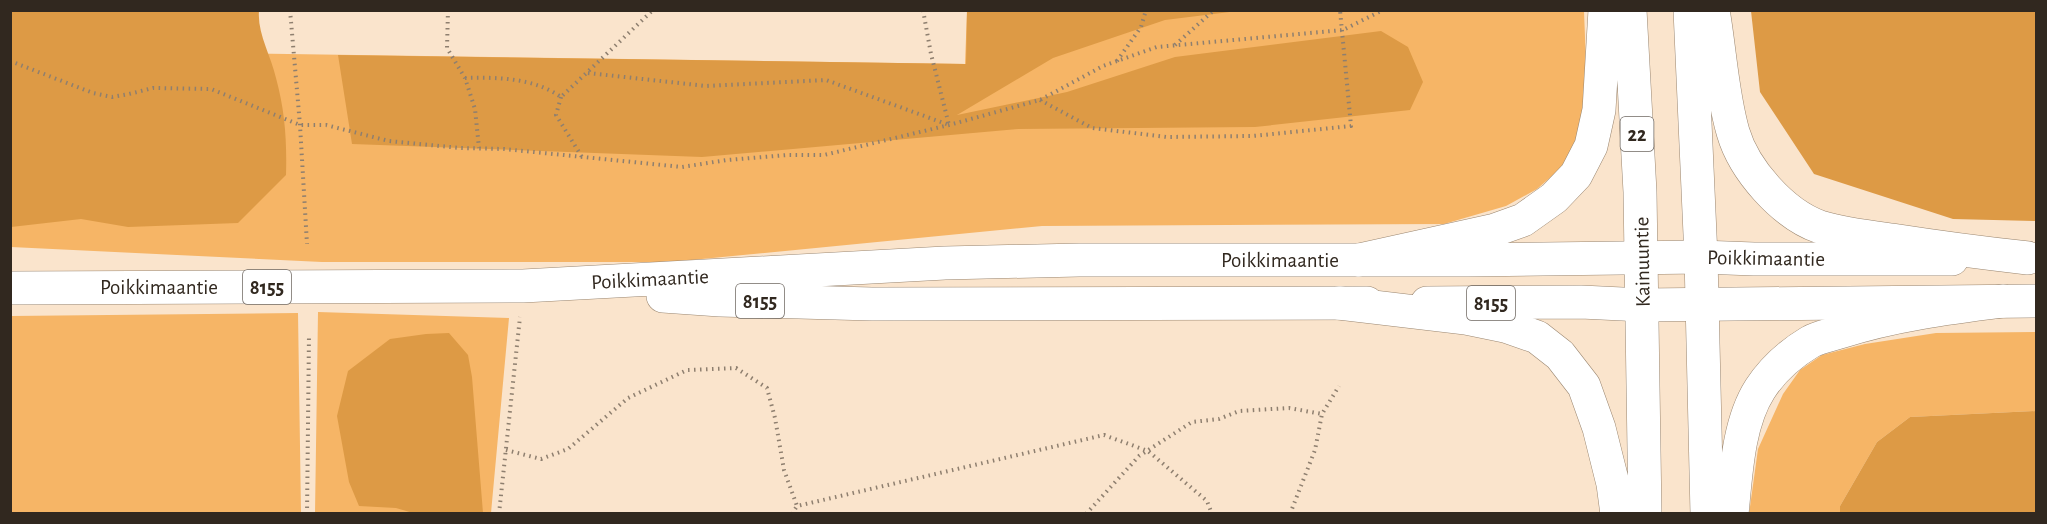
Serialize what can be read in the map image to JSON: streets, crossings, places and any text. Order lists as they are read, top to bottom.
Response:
{
  "streets": {
    "main road": [
      "22",
      "Poikkimaantie",
      "Kainuuntie",
      "8155"
    ]
  },
  "crossings": [
    ["Poikkimaantie", "Kainuuntie"]
  ]
}
